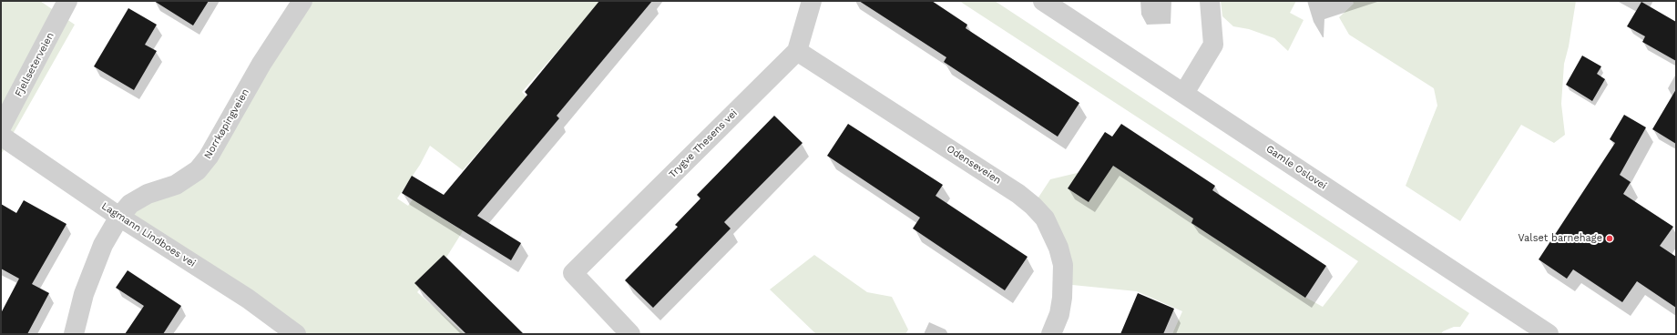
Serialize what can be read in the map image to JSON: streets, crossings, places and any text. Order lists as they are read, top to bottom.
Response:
{
  "streets": {
    "street": [
      "Fjellseterveien",
      "Norrkøpingveien",
      "Trygve Thesens vei",
      "Odenseveien",
      "Gamle Oslovei",
      "Lagmann Lindboes vei"
    ]
  },
  "crossings": [
    ["Norrkøpingveien", "Lagmann Lindboes vei"],
    ["Trygve Thesens vei", "Odenseveien"]
  ],
  "places": ["Valset barnehage"]
}
